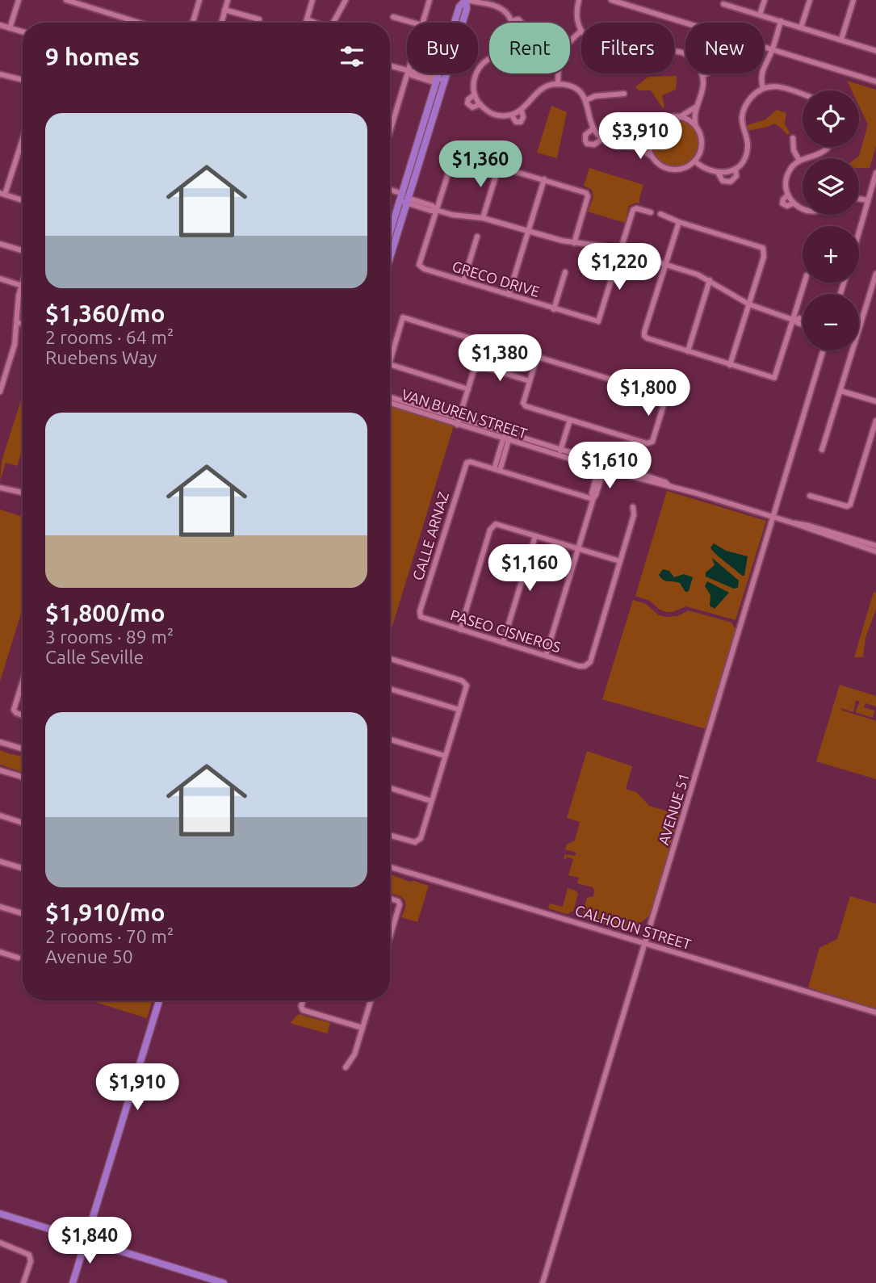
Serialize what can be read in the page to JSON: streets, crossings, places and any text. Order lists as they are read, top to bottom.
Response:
{
  "streets": {
    "street": [
      "GRECO DRIVE",
      "VAN BUREN STREET",
      "CALLE ARNAZ",
      "PASEO CISNEROS",
      "AVENUE 51",
      "CALHOUN STREET"
    ]
  },
  "crossings": [
    ["VAN BUREN STREET", "AVENUE 51"],
    ["CALLE ARNAZ", "PASEO CISNEROS"],
    ["AVENUE 51", "CALHOUN STREET"]
  ],
  "page": {
    "chip": [
      "Buy",
      "Rent",
      "Filters",
      "New"
    ],
    "heading": "9 homes",
    "map_buttons": ["+", "−"],
    "list": [
      {
        "name": "$1,360/mo",
        "note": "2 rooms · 64 m² · Ruebens Way"
      },
      {
        "name": "$1,800/mo",
        "note": "3 rooms · 89 m² · Calle Seville"
      },
      {
        "name": "$1,910/mo",
        "note": "2 rooms · 70 m² · Avenue 50"
      }
    ],
    "price": [
      "$3,910",
      "$1,360",
      "$1,220",
      "$1,380",
      "$1,800",
      "$1,610",
      "$1,160",
      "$1,910",
      "$1,840"
    ]
  }
}
